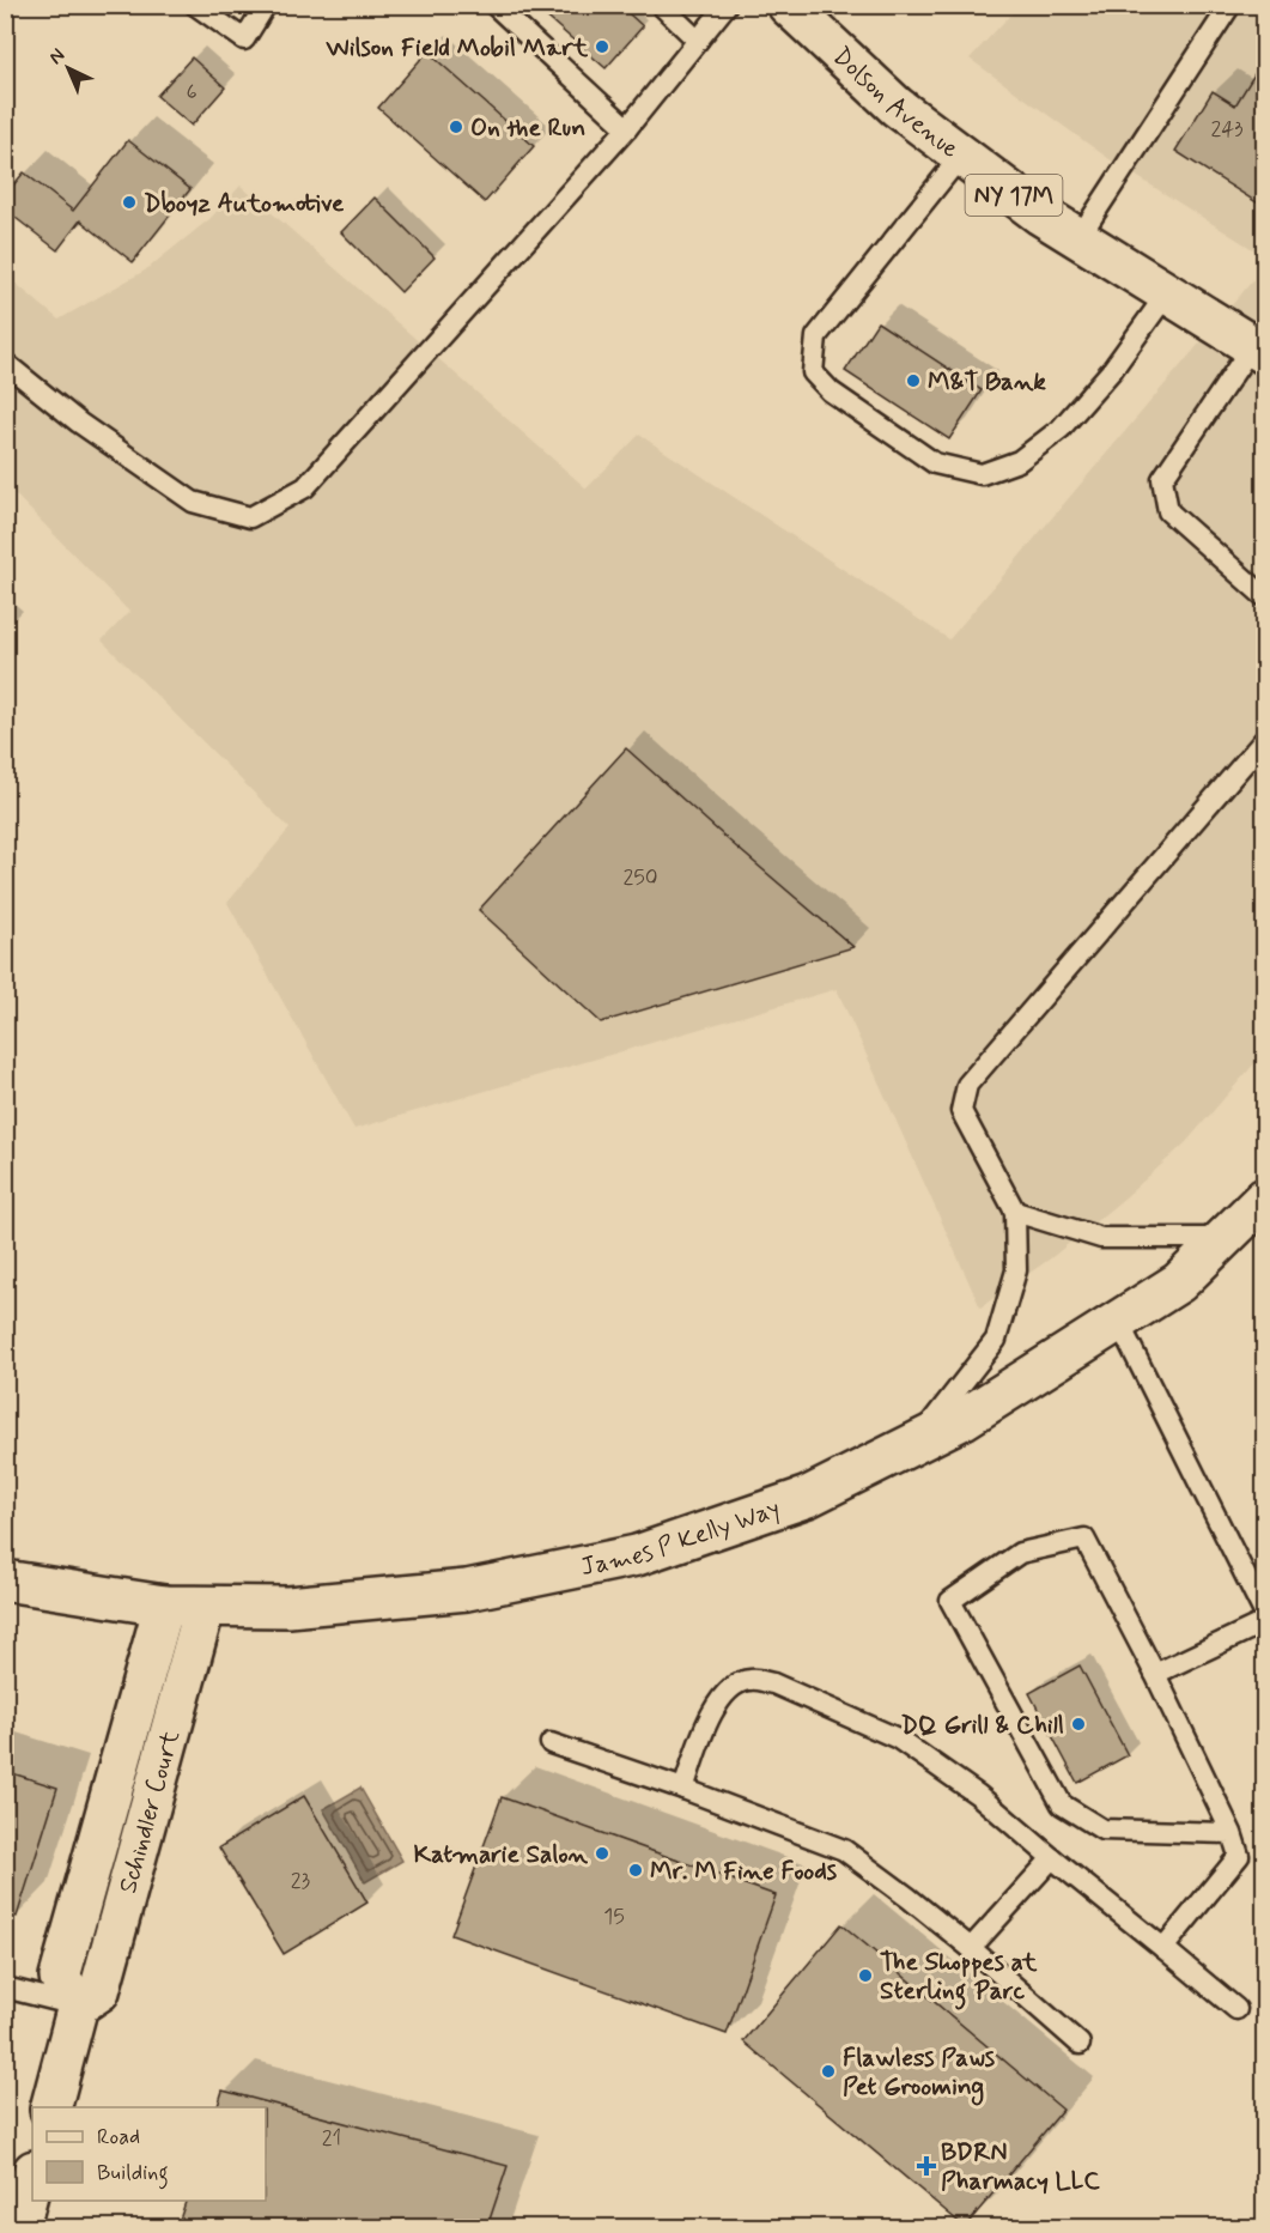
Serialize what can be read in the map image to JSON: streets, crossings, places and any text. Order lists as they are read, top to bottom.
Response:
{
  "streets": {
    "street": [
      "Dolson Avenue",
      "NY 17M",
      "James P Kelly Way",
      "Schindler Court"
    ]
  },
  "crossings": [
    ["James P Kelly Way", "Schindler Court"]
  ],
  "places": {
    "other": [
      "Wilson Field Mobil Mart",
      "On the Run",
      "Dboyz Automotive",
      "M&T Bank",
      "DQ Grill & Chill",
      "Katmarie Salon",
      "Mr. M Fine Foods",
      "The Shoppes at Sterling Parc",
      "Flawless Paws Pet Grooming"
    ],
    "health": ["BDRN Pharmacy LLC"]
  },
  "house_numbers": [
    "6",
    "243",
    "250",
    "23",
    "15",
    "21"
  ],
  "legend": ["Road", "Building"],
  "north": "top left"
}
